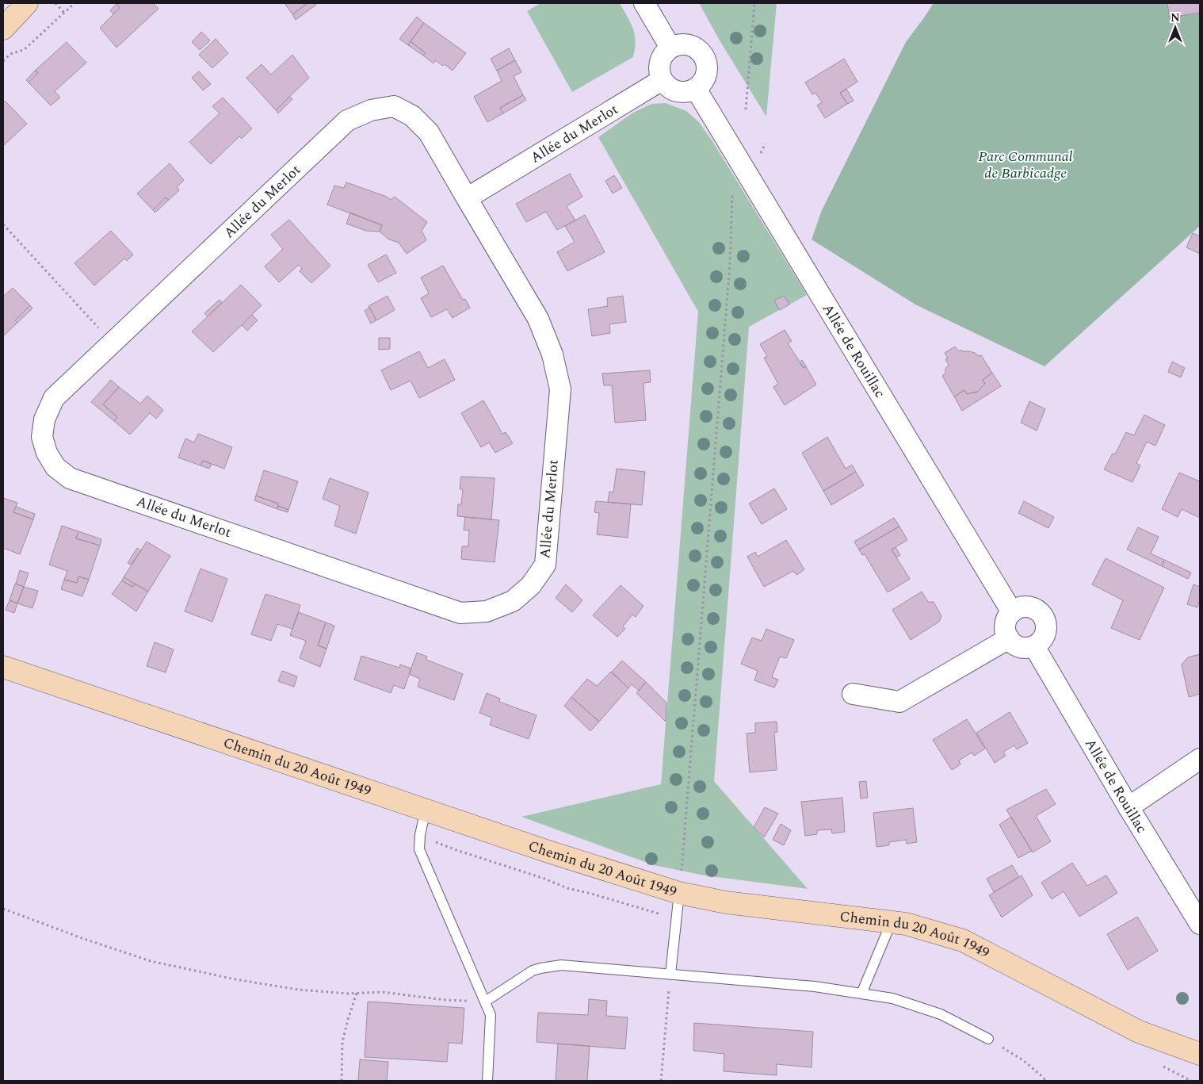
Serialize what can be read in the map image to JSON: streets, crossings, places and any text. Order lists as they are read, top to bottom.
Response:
{
  "streets": {
    "street": ["Allée du Merlot", "Allée de Rouillac", "Chemin du 20 Août 1949"]
  },
  "crossings": [
    ["Allée du Merlot", "Allée de Rouillac"]
  ],
  "parks": ["Parc Communal de Barbicadge"],
  "north": "top"
}
